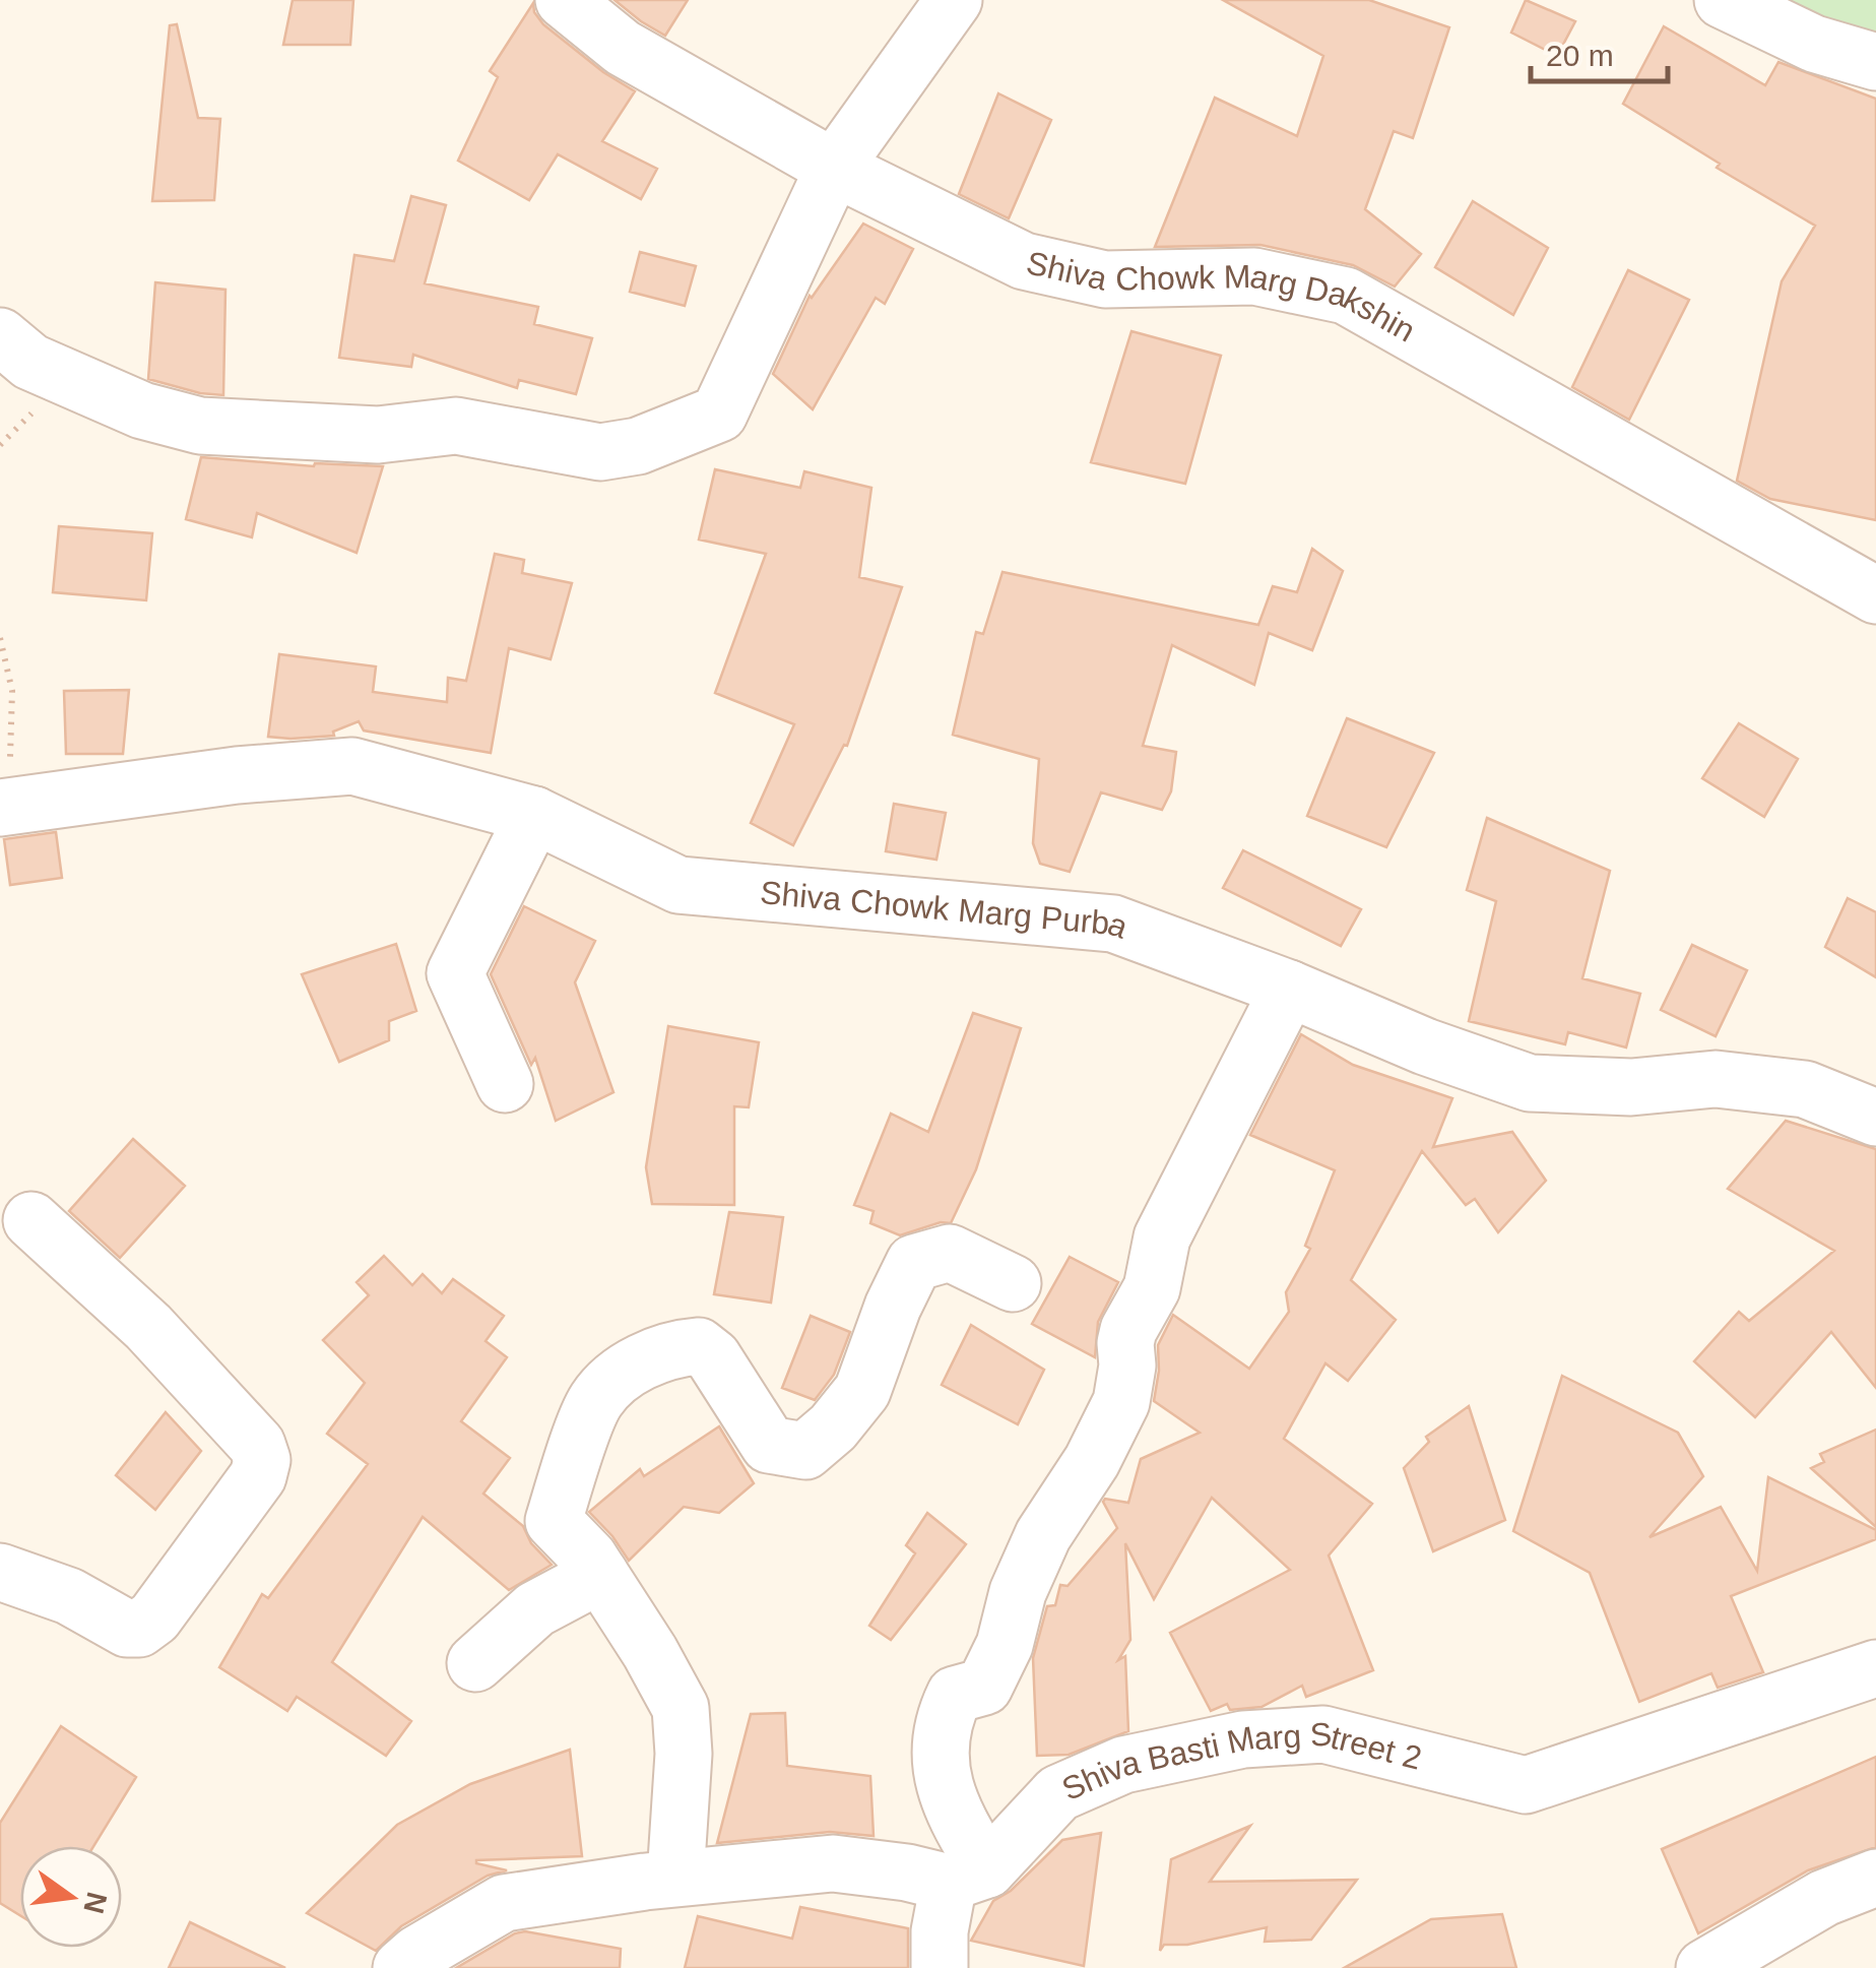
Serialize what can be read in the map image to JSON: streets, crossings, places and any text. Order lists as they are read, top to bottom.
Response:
{
  "streets": {
    "street": ["Shiva Chowk Marg Dakshin", "Shiva Chowk Marg Purba", "Shiva Basti Marg Street 2"]
  },
  "scale_bar": "20 m",
  "north": "right"
}
